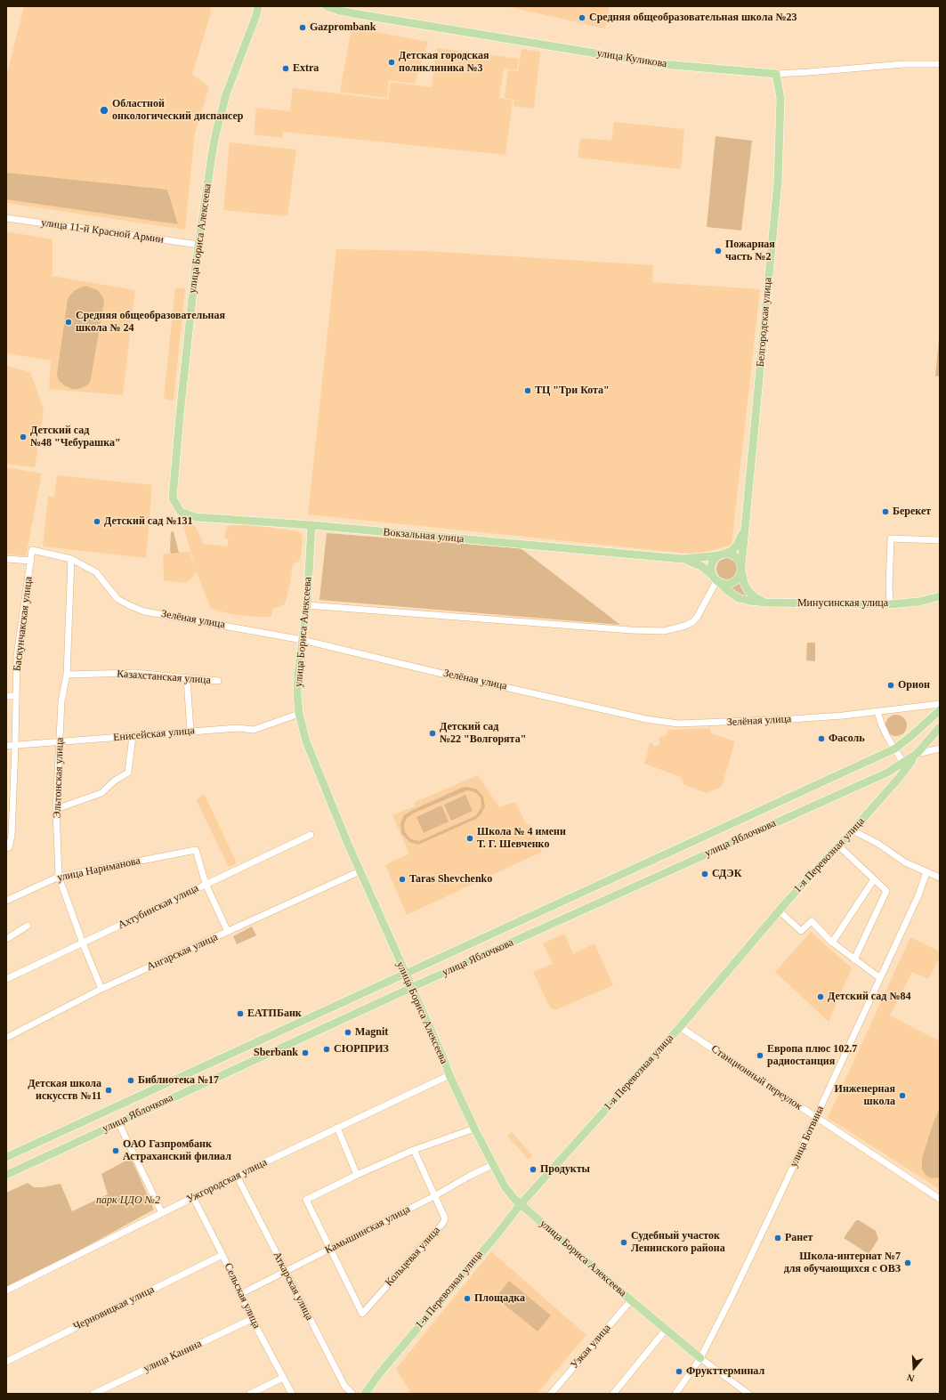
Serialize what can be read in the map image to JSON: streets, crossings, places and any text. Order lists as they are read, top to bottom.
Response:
{
  "streets": {
    "main road": [
      "улица Куликова",
      "улица Бориса Алексеева",
      "Белгородская улица",
      "Вокзальная улица",
      "Минусинская улица",
      "улица Яблочкова",
      "1-я Перевозная улица"
    ],
    "street": [
      "улица 11-й Красной Армии",
      "Зелёная улица",
      "Баскунчакская улица",
      "Казахстанская улица",
      "Енисейская улица",
      "Эльтонская улица",
      "улица Нариманова",
      "Ахтубинская улица",
      "Ангарская улица",
      "Станционный переулок",
      "улица Ботвина",
      "Ужгородская улица",
      "Камышинская улица",
      "Кольцевая улица",
      "Аткарская улица",
      "Сельская улица",
      "Черновицкая улица",
      "Узкая улица",
      "улица Канина"
    ]
  },
  "crossings": [
    ["улица Куликова", "Белгородская улица"],
    ["улица 11-й Красной Армии", "улица Бориса Алексеева"],
    ["улица Бориса Алексеева", "Вокзальная улица"],
    ["улица Бориса Алексеева", "Зелёная улица"],
    ["улица Бориса Алексеева", "Енисейская улица"],
    ["улица Бориса Алексеева", "улица Яблочкова"],
    ["улица Бориса Алексеева", "1-я Перевозная улица"],
    ["улица Бориса Алексеева", "Ангарская улица"],
    ["улица Бориса Алексеева", "улица Ботвина"],
    ["улица Бориса Алексеева", "Ужгородская улица"],
    ["улица Бориса Алексеева", "Камышинская улица"],
    ["улица Бориса Алексеева", "Узкая улица"],
    ["Белгородская улица", "Вокзальная улица"],
    ["Белгородская улица", "Минусинская улица"],
    ["Вокзальная улица", "Минусинская улица"],
    ["Зелёная улица", "Баскунчакская улица"],
    ["Зелёная улица", "Эльтонская улица"],
    ["Баскунчакская улица", "Енисейская улица"],
    ["Казахстанская улица", "Эльтонская улица"],
    ["Енисейская улица", "Эльтонская улица"],
    ["Эльтонская улица", "улица Нариманова"],
    ["Эльтонская улица", "Ахтубинская улица"],
    ["Эльтонская улица", "Ангарская улица"],
    ["улица Яблочкова", "1-я Перевозная улица"],
    ["1-я Перевозная улица", "Станционный переулок"],
    ["улица Нариманова", "Ахтубинская улица"],
    ["Станционный переулок", "улица Ботвина"],
    ["Ужгородская улица", "Аткарская улица"],
    ["Ужгородская улица", "Сельская улица"],
    ["Камышинская улица", "Кольцевая улица"],
    ["Камышинская улица", "Аткарская улица"],
    ["Камышинская улица", "Сельская улица"],
    ["Сельская улица", "Черновицкая улица"],
    ["Сельская улица", "улица Канина"]
  ],
  "parks": ["парк ЦДО №2"],
  "places": [
    "Средняя общеобразовательная школа №23",
    "Gazprombank",
    "Детская городская поликлиника №3",
    "Extra",
    "Областной онкологический диспансер",
    "Пожарная часть №2",
    "Средняя общеобразовательная школа № 24",
    "ТЦ \"Три Кота\"",
    "Детский сад №48 \"Чебурашка\"",
    "Берекет",
    "Детский сад №131",
    "Орион",
    "Детский сад №22 \"Волгорята\"",
    "Фасоль",
    "Школа № 4 имени Т. Г. Шевченко",
    "СДЭК",
    "Taras Shevchenko",
    "Детский сад №84",
    "ЕАТПБанк",
    "Magnit",
    "СЮРПРИЗ",
    "Sberbank",
    "Европа плюс 102.7 радиостанция",
    "Библиотека №17",
    "Детская школа искусств №11",
    "Инженерная школа",
    "ОАО Газпромбанк Астраханский филиал",
    "Продукты",
    "Ранет",
    "Судебный участок Ленинского района",
    "Школа-интернат №7 для обучающихся с ОВЗ",
    "Площадка",
    "Фрукттерминал"
  ],
  "north": "bottom"
}
